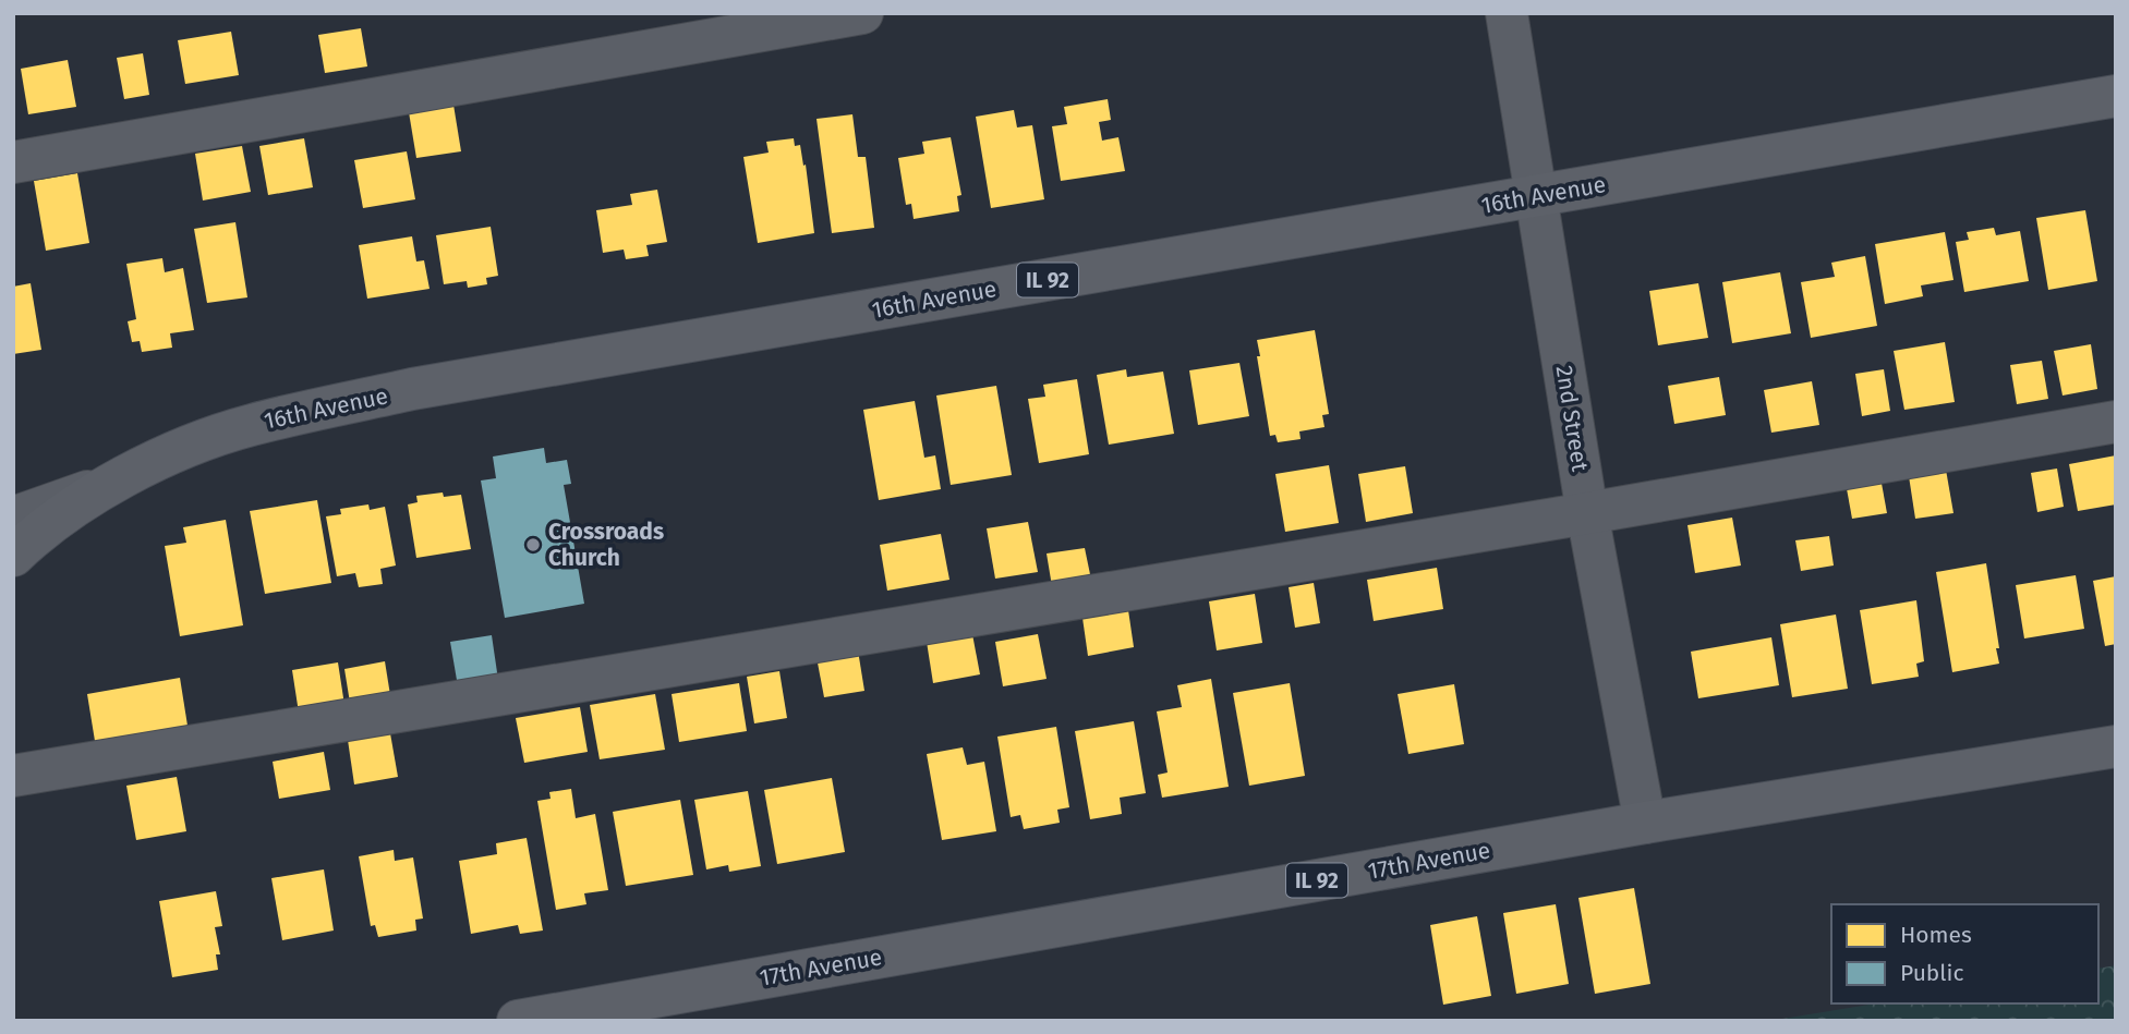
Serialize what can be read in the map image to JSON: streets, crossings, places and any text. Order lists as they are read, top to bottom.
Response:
{
  "streets": {
    "main road": ["16th Avenue", "IL 92", "17th Avenue"],
    "street": ["2nd Street"]
  },
  "crossings": [
    ["16th Avenue", "2nd Street"],
    ["2nd Street", "17th Avenue"]
  ],
  "places": ["Crossroads Church"],
  "legend": ["Homes", "Public"]
}
